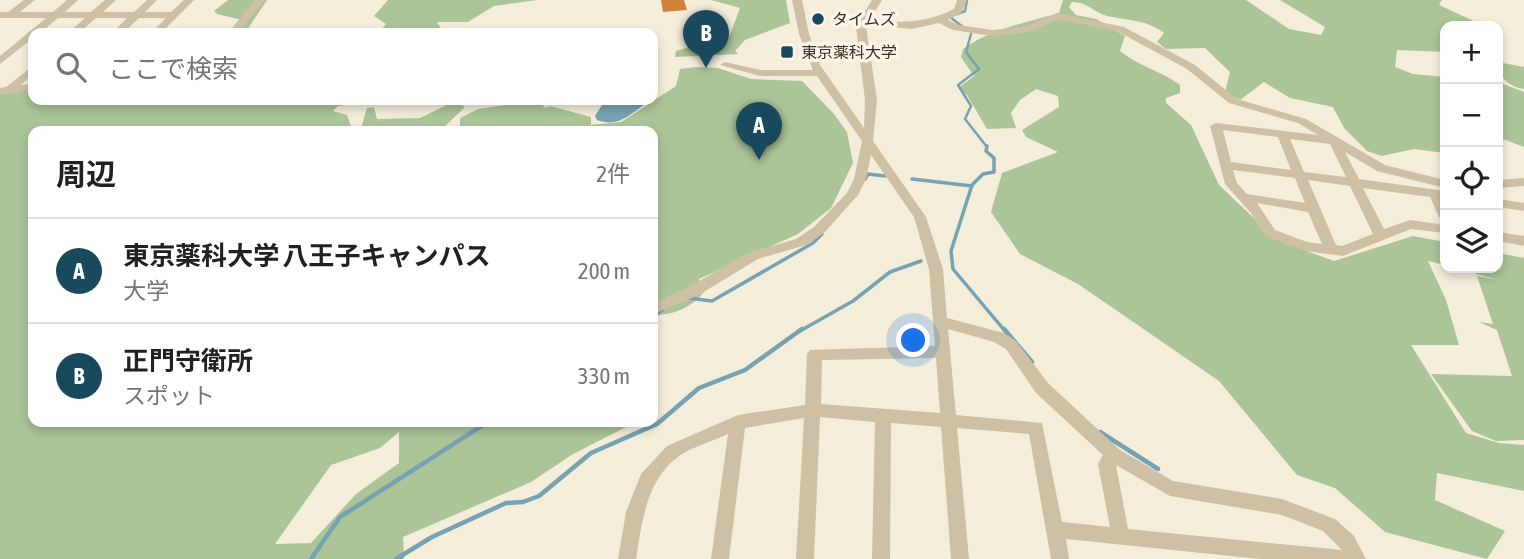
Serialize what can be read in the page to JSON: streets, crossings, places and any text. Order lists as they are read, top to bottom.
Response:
{
  "places": {
    "other": ["タイムズ"],
    "transit": ["東京薬科大学"]
  },
  "page": {
    "pins": ["B", "A"],
    "map_buttons": ["+", "−"],
    "search": "ここで検索",
    "heading": ["周辺", "2件"],
    "list": [
      {
        "mark": "A",
        "name": "東京薬科大学 八王子キャンパス",
        "note": "大学",
        "value": "200 m"
      },
      {
        "mark": "B",
        "name": "正門守衛所",
        "note": "スポット",
        "value": "330 m"
      }
    ]
  }
}
